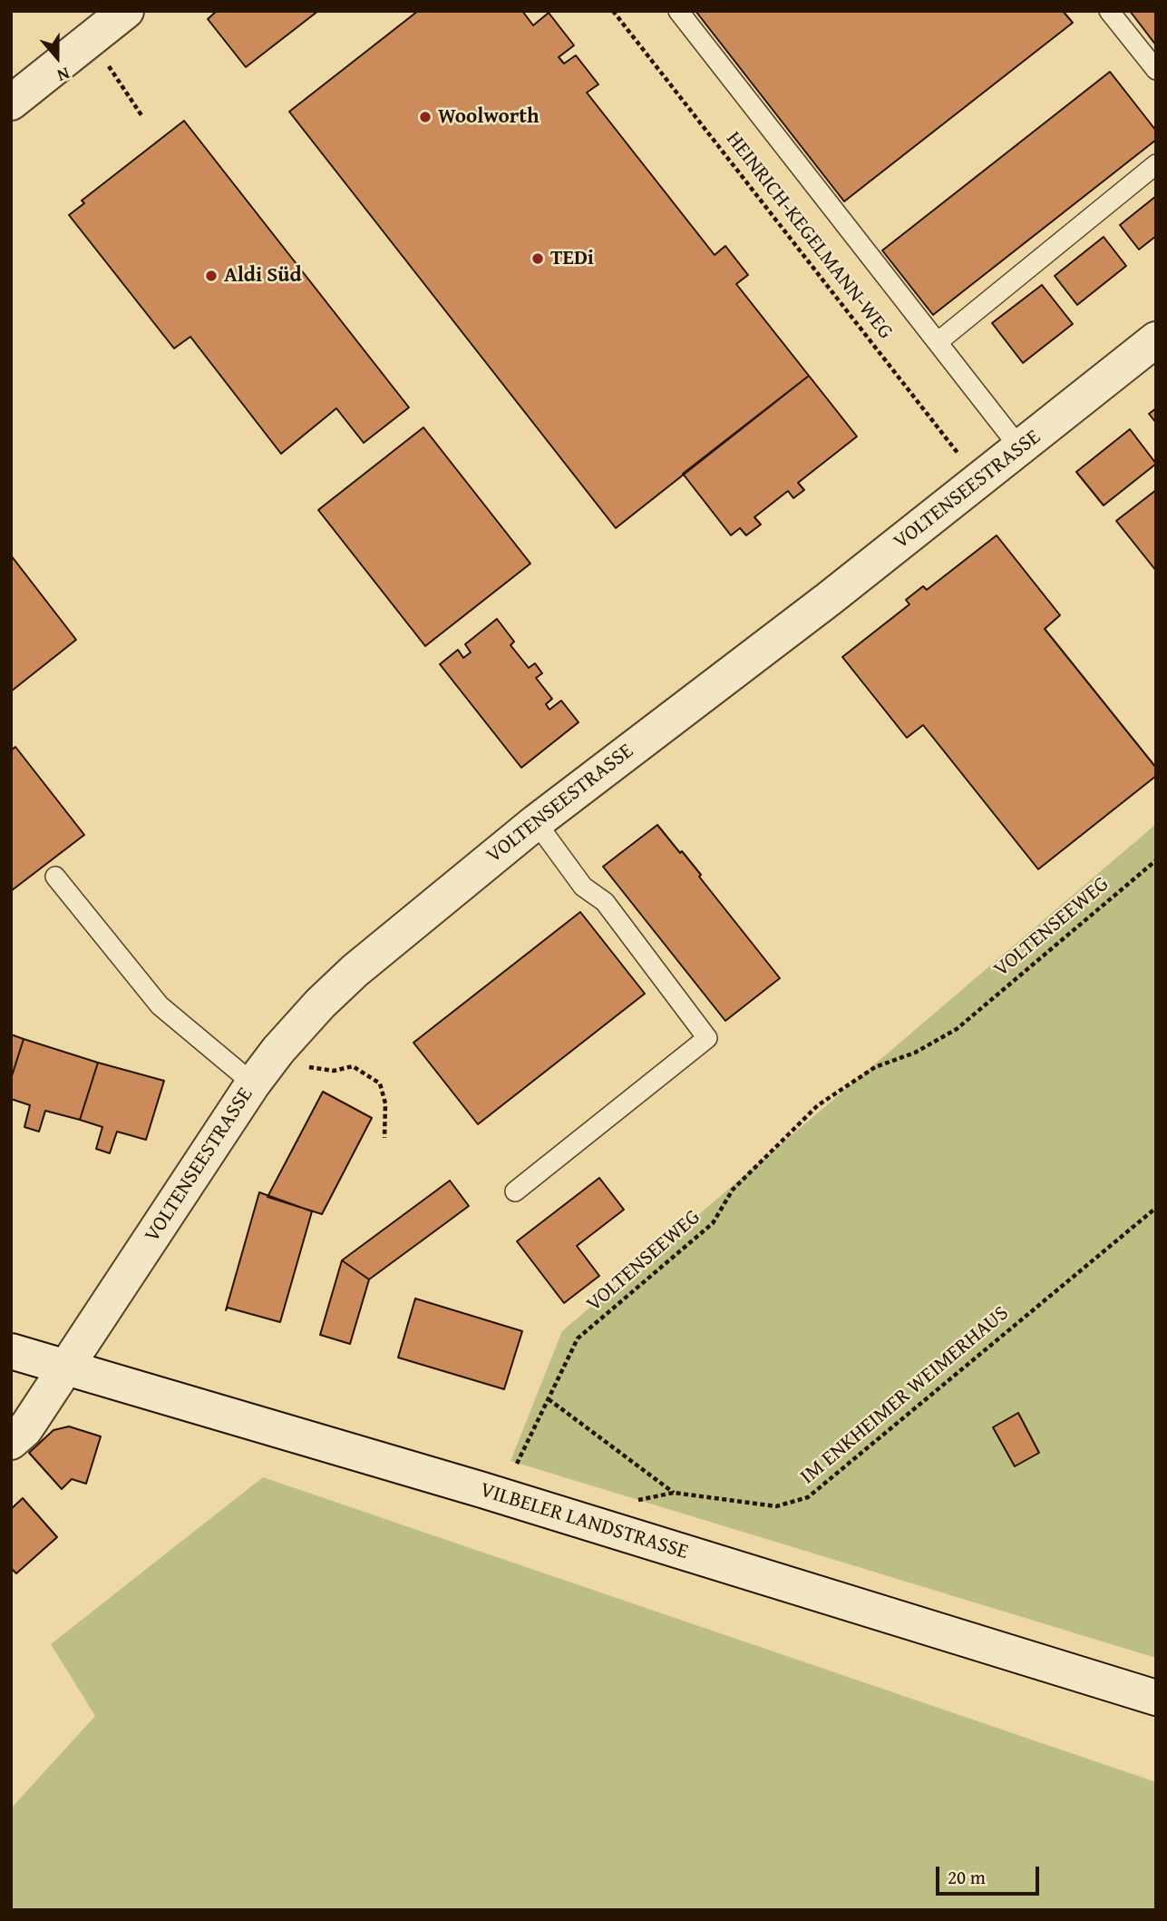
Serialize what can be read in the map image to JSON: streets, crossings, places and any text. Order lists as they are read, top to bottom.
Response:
{
  "streets": {
    "street": ["VOLTENSEESTRASSE", "VILBELER LANDSTRASSE"],
    "path": ["HEINRICH-KEGELMANN-WEG", "VOLTENSEEWEG", "IM ENKHEIMER WEIMERHAUS"]
  },
  "crossings": [
    ["HEINRICH-KEGELMANN-WEG", "VOLTENSEESTRASSE"],
    ["VOLTENSEESTRASSE", "VILBELER LANDSTRASSE"],
    ["VOLTENSEEWEG", "VILBELER LANDSTRASSE"],
    ["IM ENKHEIMER WEIMERHAUS", "VILBELER LANDSTRASSE"]
  ],
  "places": ["Woolworth", "TEDi", "Aldi Süd"],
  "scale_bar": "20 m",
  "north": "bottom"
}
